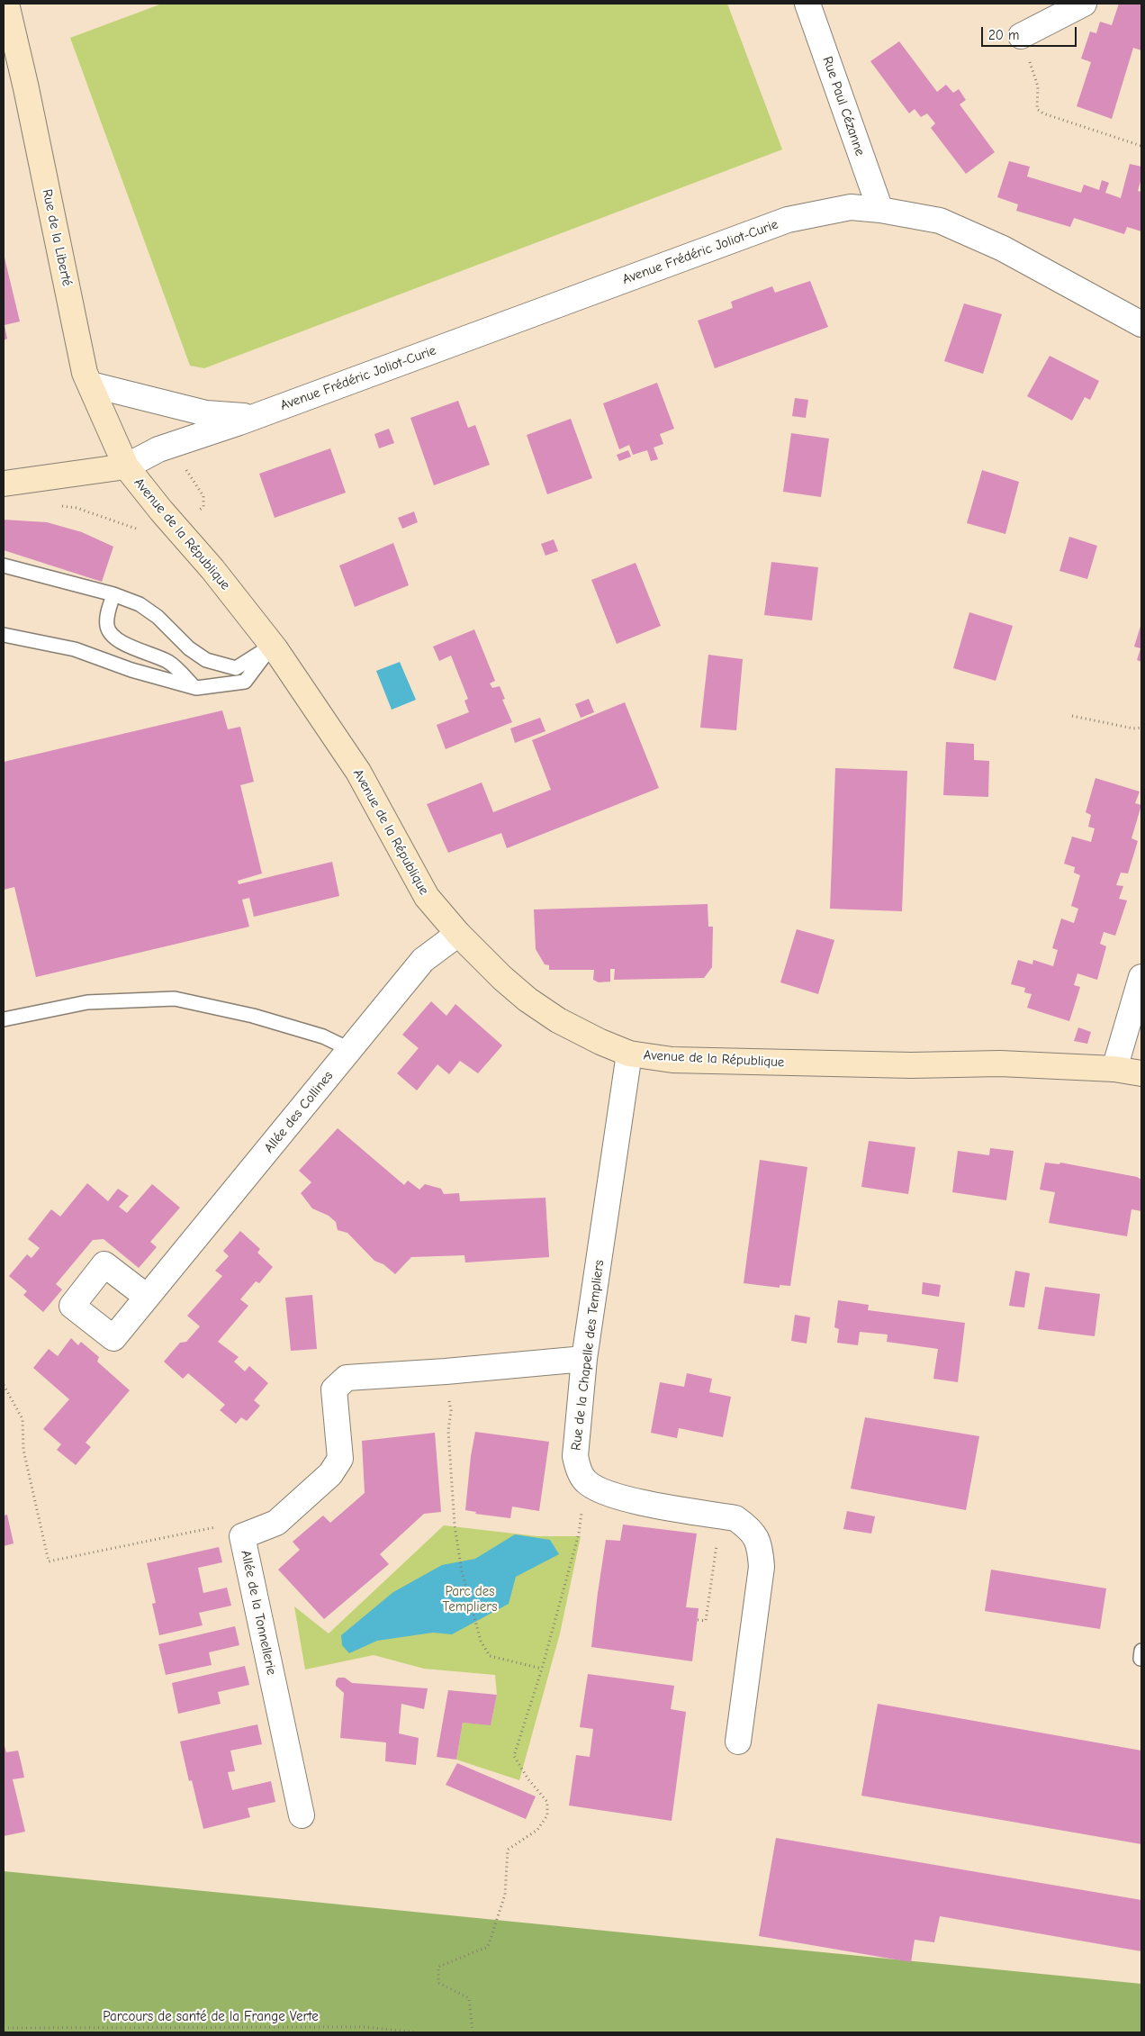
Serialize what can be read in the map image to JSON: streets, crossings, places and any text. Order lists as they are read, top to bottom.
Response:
{
  "streets": {
    "street": [
      "Rue Paul Cézanne",
      "Rue de la Liberté",
      "Avenue Frédéric Joliot-Curie",
      "Avenue de la République",
      "Allée des Collines",
      "Rue de la Chapelle des Templiers",
      "Allée de la Tonnellerie"
    ],
    "path": ["Parcours de santé de la Frange Verte"]
  },
  "crossings": [
    ["Rue Paul Cézanne", "Avenue Frédéric Joliot-Curie"],
    ["Rue de la Liberté", "Avenue Frédéric Joliot-Curie"],
    ["Rue de la Liberté", "Avenue de la République"],
    ["Avenue Frédéric Joliot-Curie", "Avenue de la République"],
    ["Avenue de la République", "Allée des Collines"],
    ["Avenue de la République", "Rue de la Chapelle des Templiers"],
    ["Rue de la Chapelle des Templiers", "Allée de la Tonnellerie"]
  ],
  "parks": ["Parc des Templiers"],
  "scale_bar": "20 m"
}
